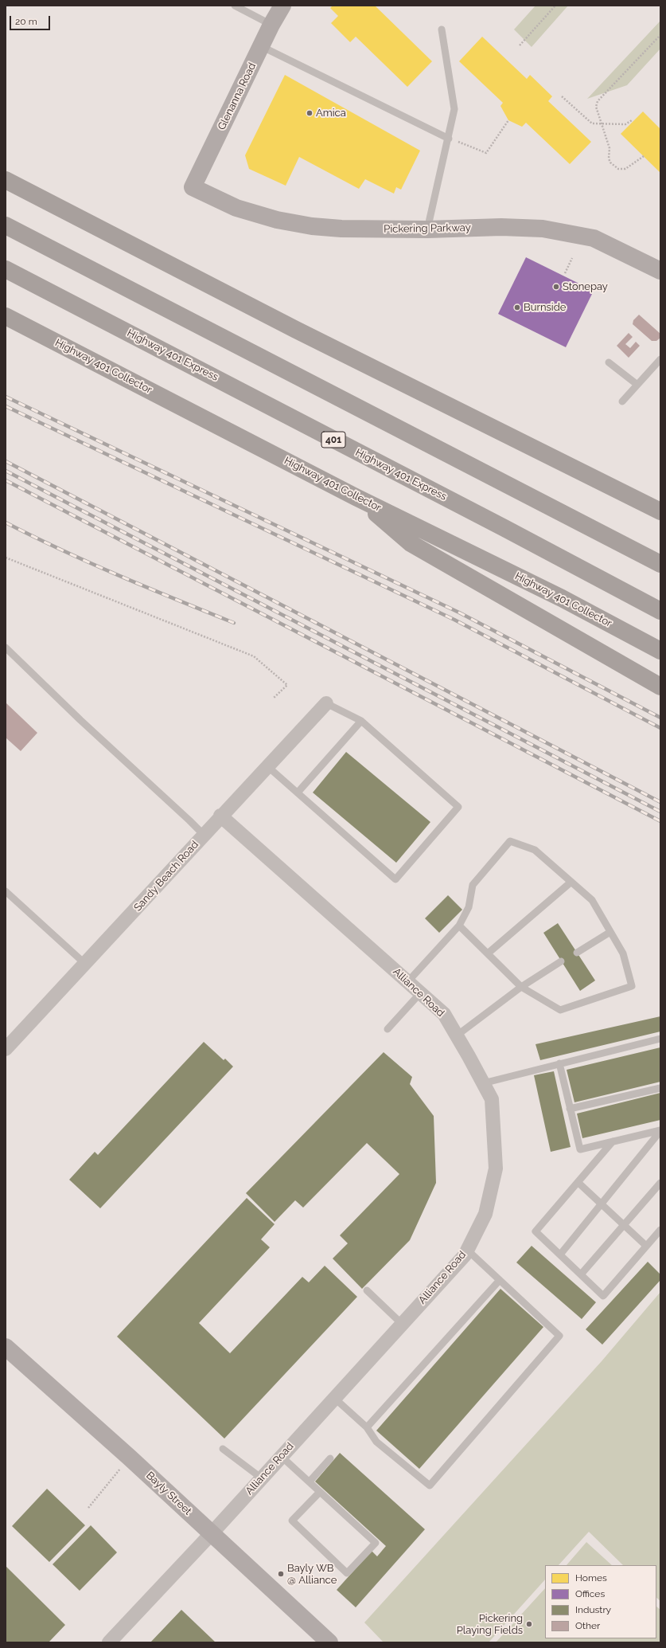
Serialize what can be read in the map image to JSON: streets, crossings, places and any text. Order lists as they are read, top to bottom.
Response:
{
  "streets": {
    "highway": ["Highway 401 Express", "Highway 401 Collector", "401"],
    "street": [
      "Glenanna Road",
      "Pickering Parkway",
      "Sandy Beach Road",
      "Alliance Road",
      "Bayly Street"
    ]
  },
  "crossings": [
    ["Glenanna Road", "Pickering Parkway"],
    ["Sandy Beach Road", "Alliance Road"],
    ["Alliance Road", "Bayly Street"]
  ],
  "places": [
    "Amica",
    "Stonepay",
    "Burnside",
    "Bayly WB @ Alliance",
    "Pickering Playing Fields"
  ],
  "legend": [
    "Homes",
    "Offices",
    "Industry",
    "Other"
  ],
  "scale_bar": "20 m"
}
